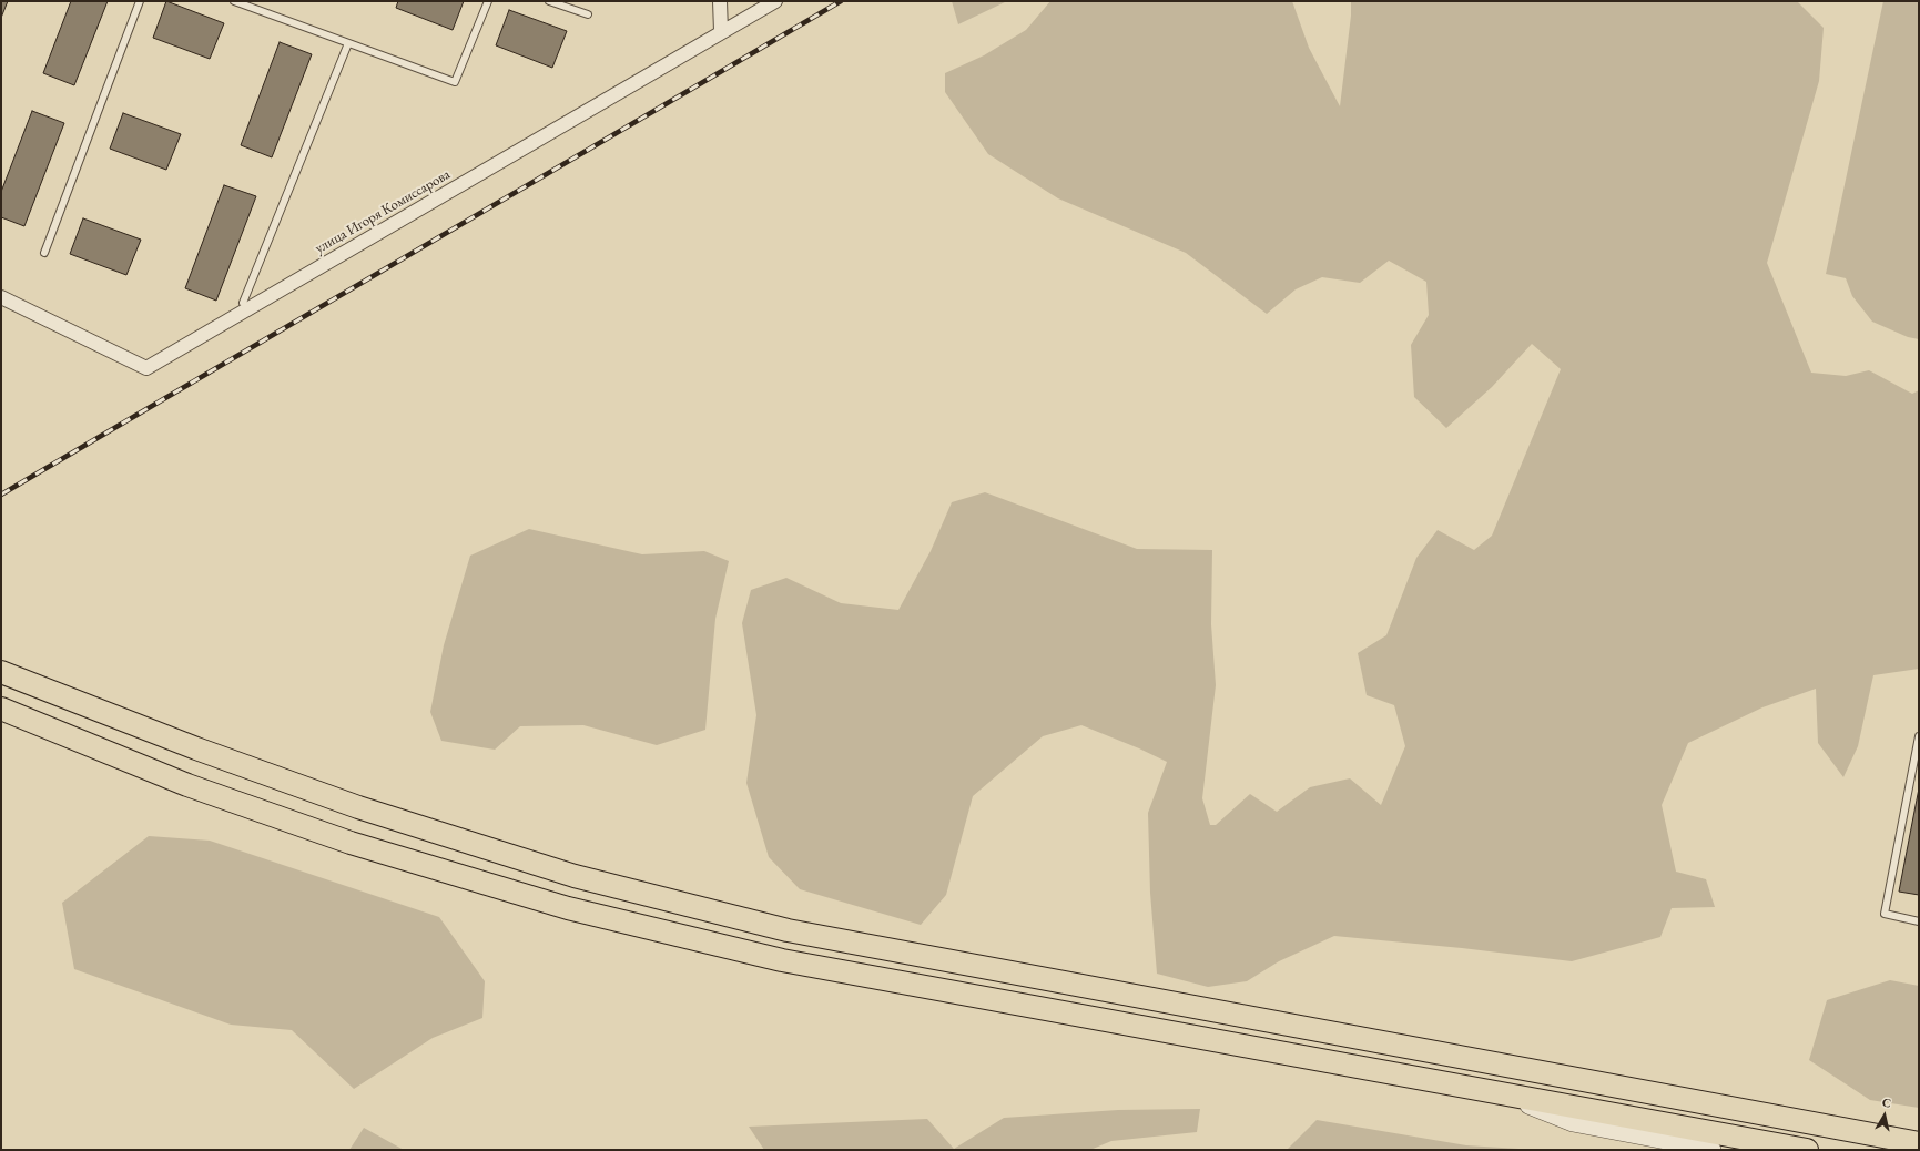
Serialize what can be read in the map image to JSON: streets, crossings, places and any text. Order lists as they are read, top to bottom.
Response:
{
  "streets": {
    "street": ["улица Игоря Комиссарова"]
  },
  "north": "top"
}
